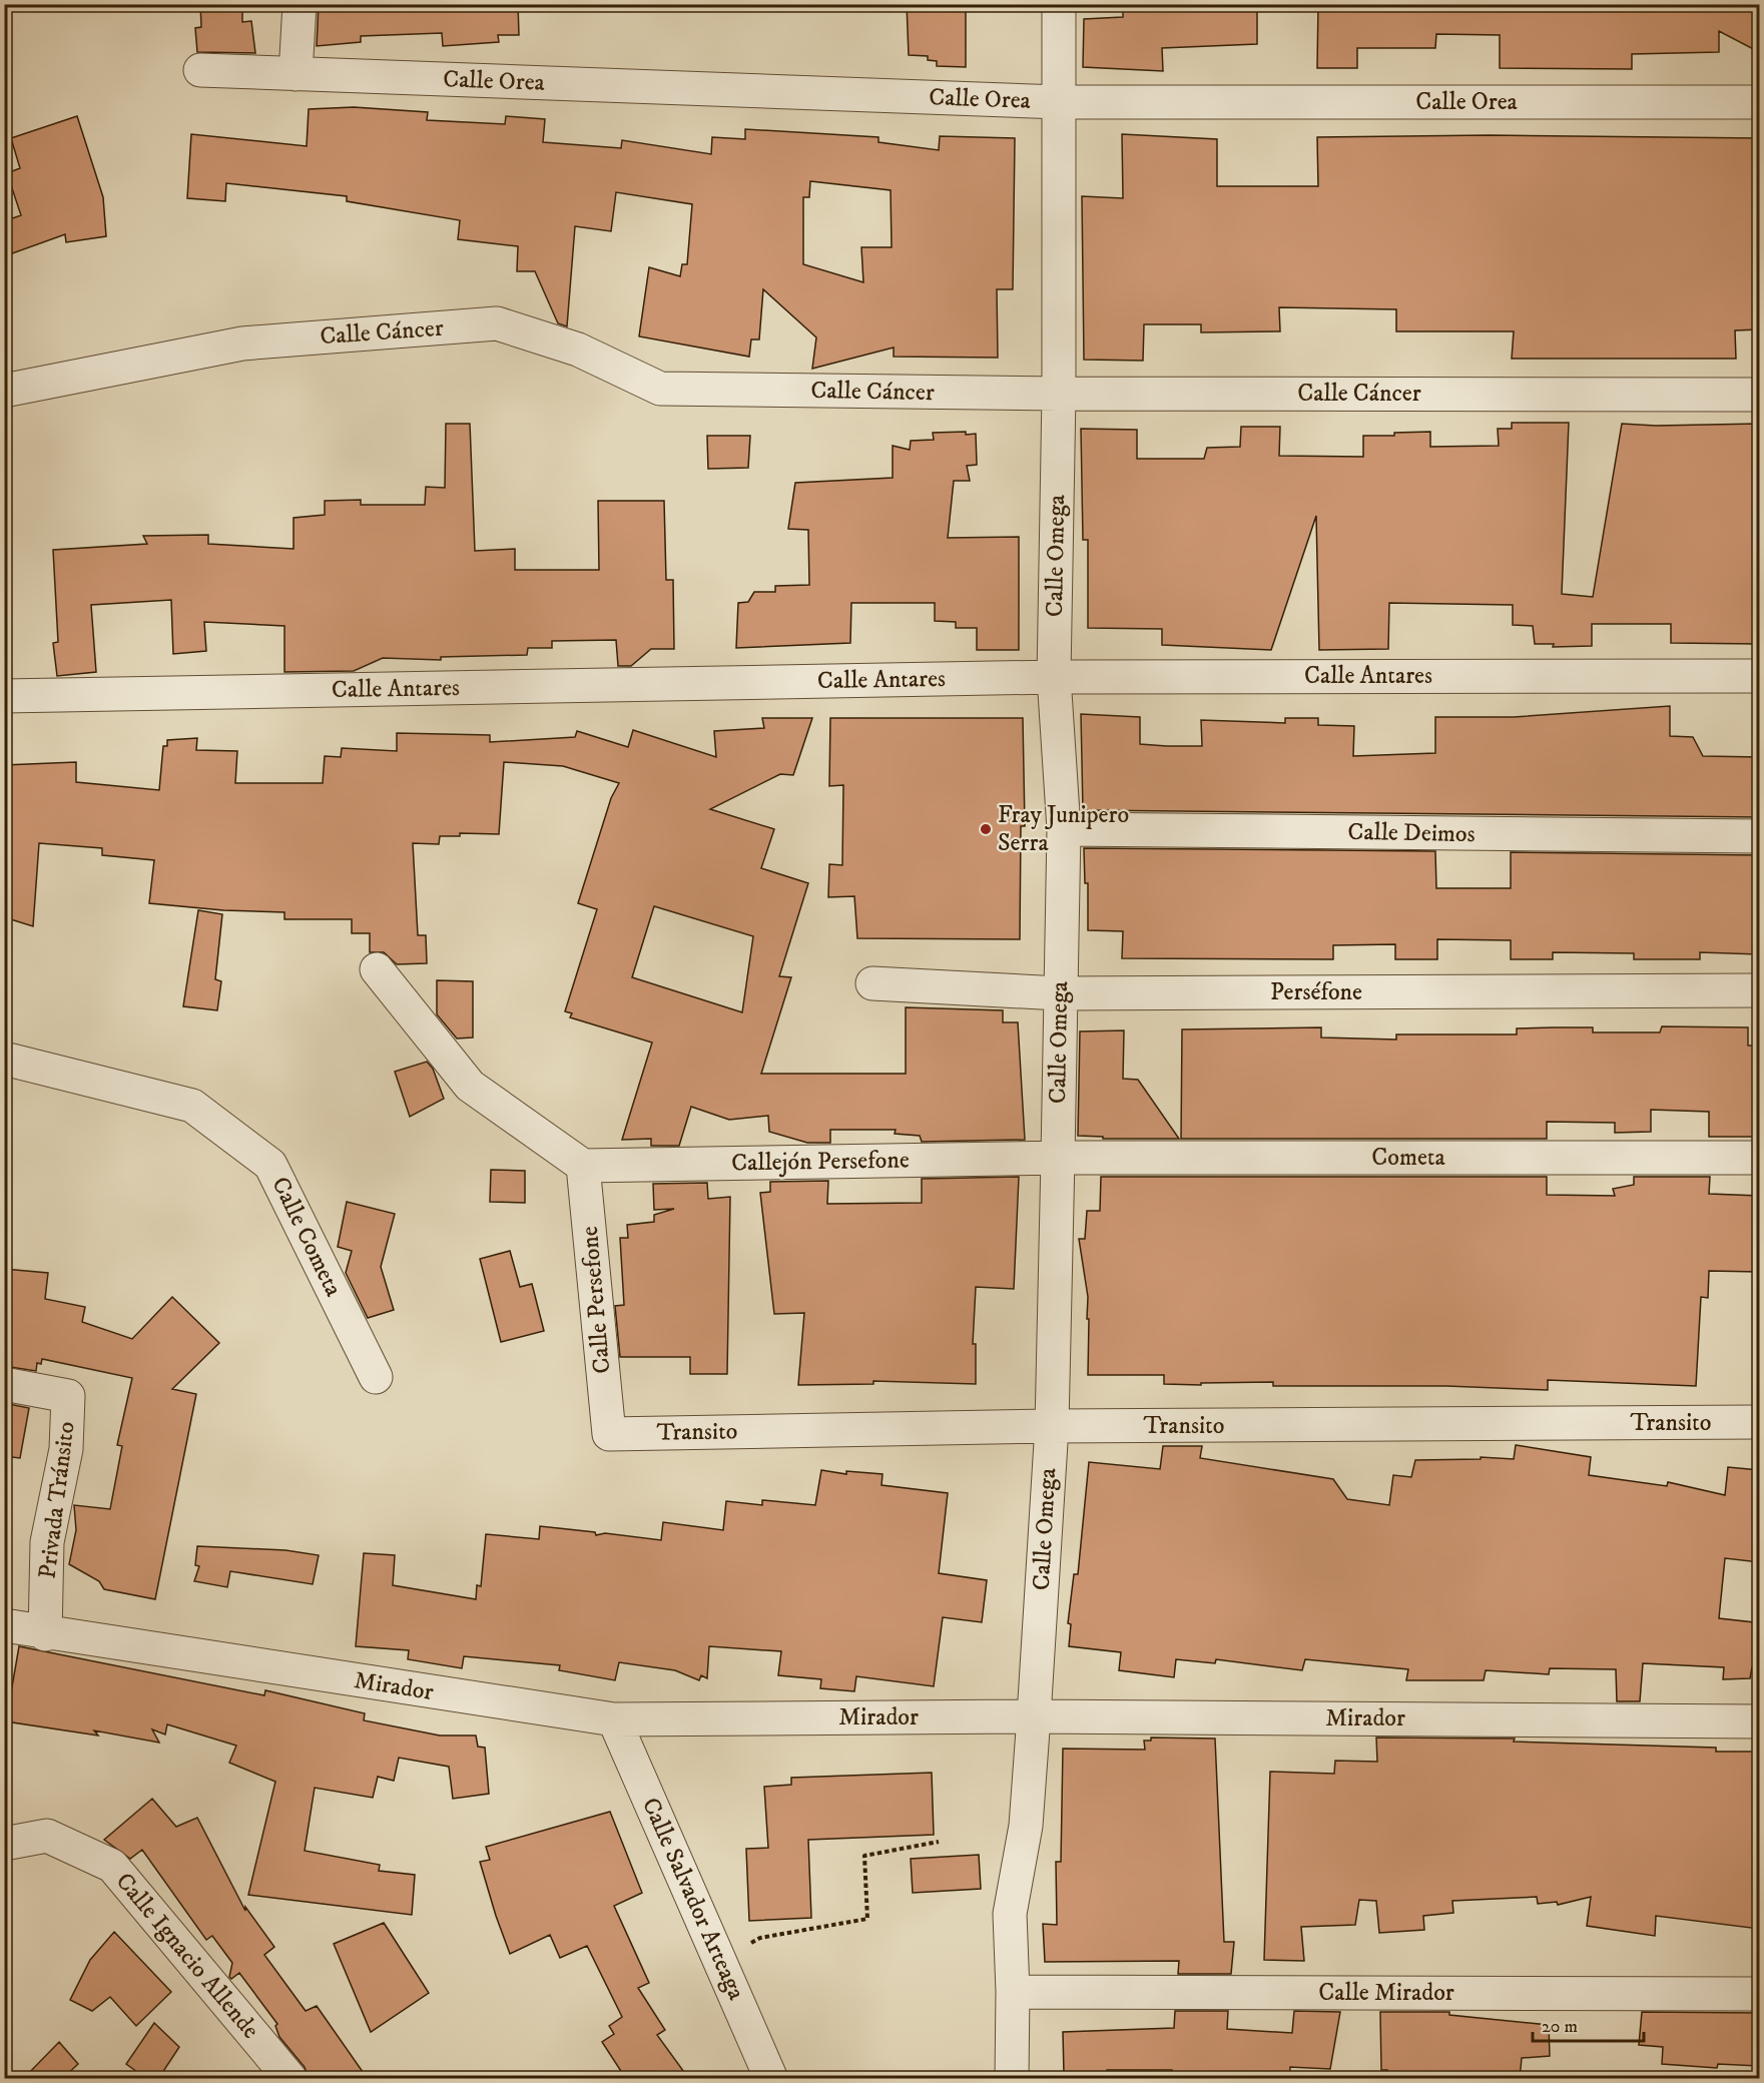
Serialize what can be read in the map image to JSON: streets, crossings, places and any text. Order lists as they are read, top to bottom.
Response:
{
  "streets": {
    "street": [
      "Calle Orea",
      "Calle Cáncer",
      "Calle Omega",
      "Calle Antares",
      "Calle Deimos",
      "Perséfone",
      "Cometa",
      "Callejón Persefone",
      "Calle Cometa",
      "Calle Persefone",
      "Transito",
      "Privada Tránsito",
      "Mirador",
      "Calle Salvador Arteaga",
      "Calle Ignacio Allende",
      "Calle Mirador"
    ]
  },
  "crossings": [
    ["Calle Orea", "Calle Omega"],
    ["Calle Cáncer", "Calle Omega"],
    ["Calle Omega", "Calle Antares"],
    ["Calle Omega", "Calle Deimos"],
    ["Calle Omega", "Perséfone"],
    ["Calle Omega", "Cometa"],
    ["Calle Omega", "Callejón Persefone"],
    ["Calle Omega", "Transito"],
    ["Calle Omega", "Mirador"],
    ["Calle Omega", "Calle Mirador"],
    ["Cometa", "Callejón Persefone"],
    ["Callejón Persefone", "Calle Persefone"],
    ["Calle Persefone", "Transito"],
    ["Privada Tránsito", "Mirador"],
    ["Mirador", "Calle Salvador Arteaga"]
  ],
  "places": ["Fray Junipero Serra"],
  "scale_bar": "20 m"
}
